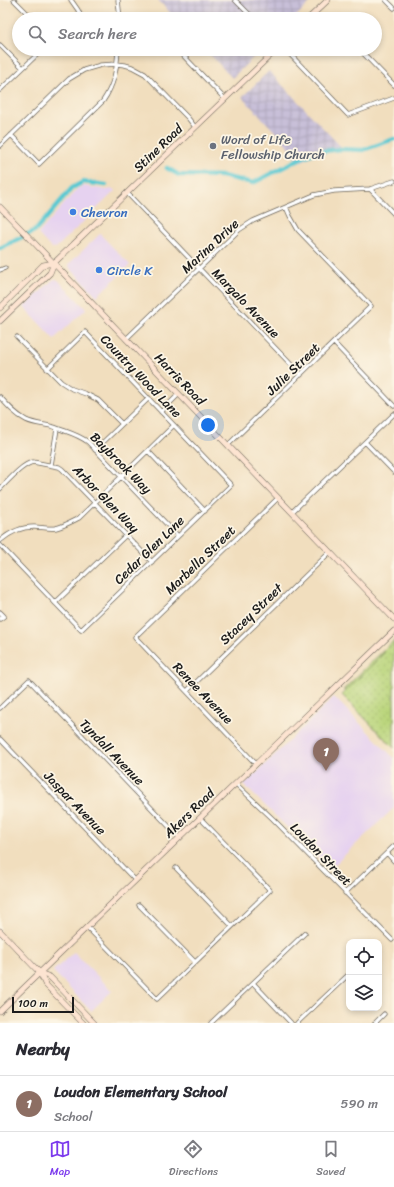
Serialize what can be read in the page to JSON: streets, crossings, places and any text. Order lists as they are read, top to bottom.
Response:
{
  "streets": {
    "street": [
      "Stine Road",
      "Marina Drive",
      "Margalo Avenue",
      "Julie Street",
      "Country Wood Lane",
      "Harris Road",
      "Baybrook Way",
      "Arbor Glen Way",
      "Cedar Glen Lane",
      "Marbella Street",
      "Stacey Street",
      "Renee Avenue",
      "Tyndall Avenue",
      "Jaspar Avenue",
      "Akers Road",
      "Loudon Street"
    ]
  },
  "crossings": [
    ["Stine Road", "Margalo Avenue"],
    ["Stine Road", "Harris Road"],
    ["Marina Drive", "Margalo Avenue"],
    ["Marina Drive", "Julie Street"],
    ["Marina Drive", "Harris Road"],
    ["Margalo Avenue", "Julie Street"],
    ["Julie Street", "Harris Road"],
    ["Country Wood Lane", "Cedar Glen Lane"],
    ["Harris Road", "Marbella Street"],
    ["Harris Road", "Stacey Street"],
    ["Baybrook Way", "Cedar Glen Lane"],
    ["Arbor Glen Way", "Cedar Glen Lane"],
    ["Marbella Street", "Renee Avenue"],
    ["Stacey Street", "Renee Avenue"],
    ["Renee Avenue", "Akers Road"],
    ["Tyndall Avenue", "Akers Road"],
    ["Jaspar Avenue", "Akers Road"],
    ["Akers Road", "Loudon Street"]
  ],
  "places": ["Word of Life Fellowship Church", "Chevron", "Circle K"],
  "scale_bar": "100 m",
  "page": {
    "search": "Search here",
    "pins": "1",
    "scale": "100 m",
    "heading": "Nearby",
    "list": [
      {
        "mark": "1",
        "name": "Loudon Elementary School",
        "note": "School",
        "value": "590 m"
      }
    ],
    "nav": ["Map", "Directions", "Saved"]
  }
}
